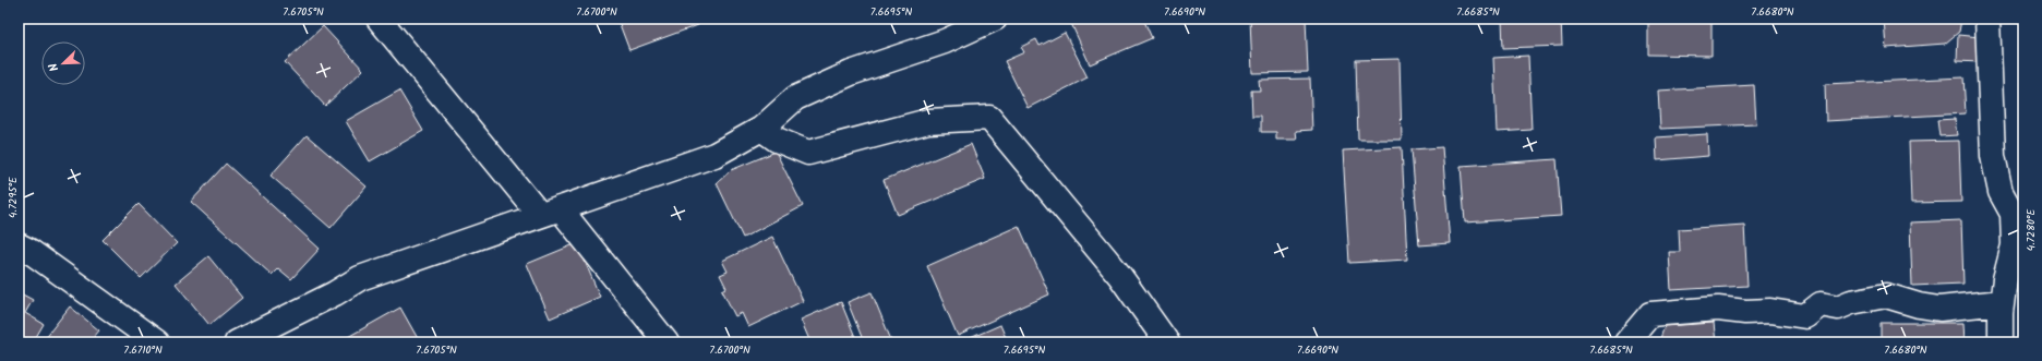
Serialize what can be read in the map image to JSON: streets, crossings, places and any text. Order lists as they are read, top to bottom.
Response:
{
  "north": "bottom left",
  "coordinates": [
    "7.6705°N",
    "7.6700°N",
    "7.6695°N",
    "7.6690°N",
    "7.6685°N",
    "7.6680°N",
    "4.7295°E",
    "4.7280°E",
    "7.6710°N"
  ]
}
